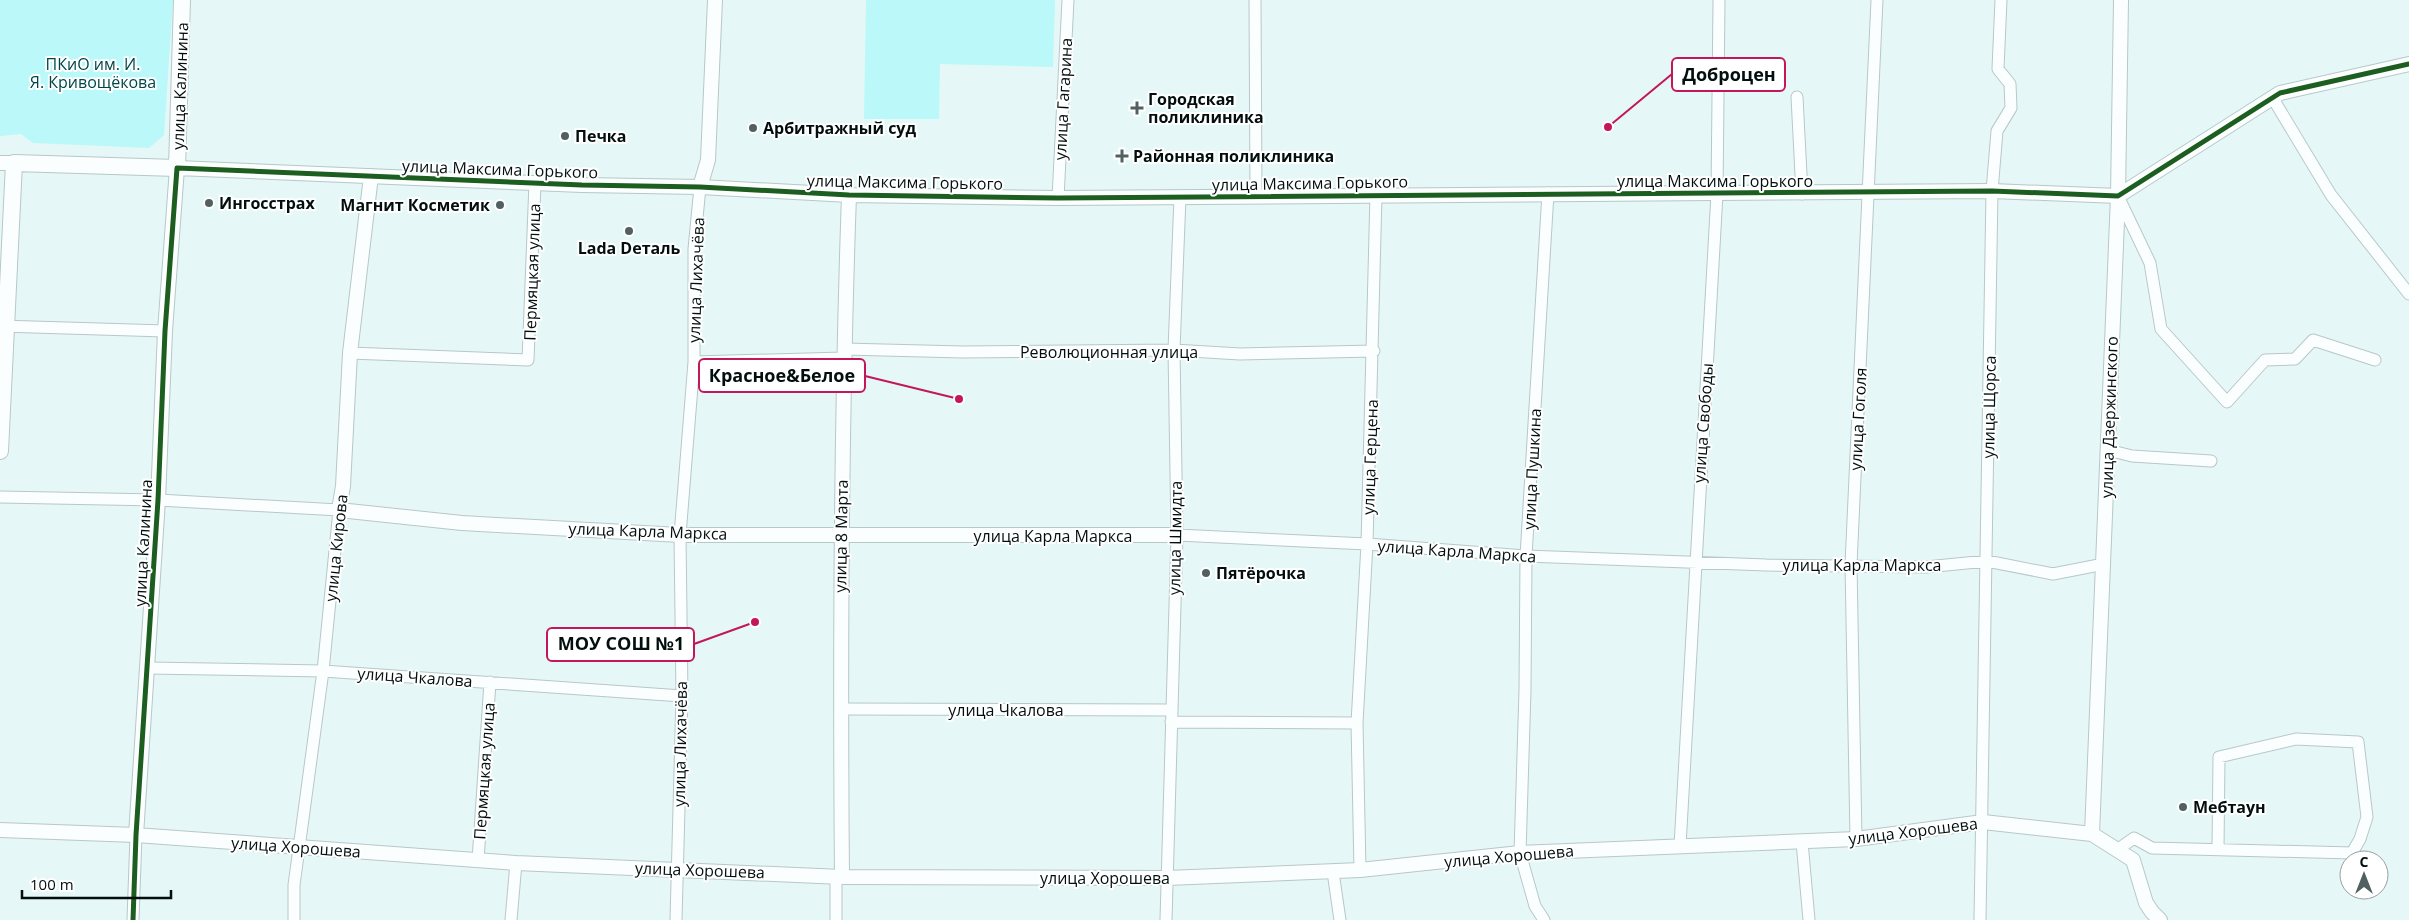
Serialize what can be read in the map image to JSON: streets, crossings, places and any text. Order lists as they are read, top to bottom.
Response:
{
  "streets": {
    "main road": ["улица Калинина", "улица Максима Горького"],
    "street": [
      "улица Гагарина",
      "Пермяцкая улица",
      "улица Лихачёва",
      "Революционная улица",
      "улица Щорса",
      "улица Дзержинского",
      "улица Гоголя",
      "улица Свободы",
      "улица Герцена",
      "улица Пушкина",
      "улица Карла Маркса",
      "улица 8 Марта",
      "улица Шмидта",
      "улица Кирова",
      "улица Чкалова",
      "улица Хорошева"
    ]
  },
  "crossings": [
    ["улица Калинина", "улица Максима Горького"],
    ["улица Калинина", "улица Карла Маркса"],
    ["улица Калинина", "улица Чкалова"],
    ["улица Калинина", "улица Хорошева"],
    ["улица Гагарина", "улица Максима Горького"],
    ["улица Максима Горького", "Пермяцкая улица"],
    ["улица Максима Горького", "улица Лихачёва"],
    ["улица Максима Горького", "улица Щорса"],
    ["улица Максима Горького", "улица Дзержинского"],
    ["улица Максима Горького", "улица Гоголя"],
    ["улица Максима Горького", "улица Свободы"],
    ["улица Максима Горького", "улица Герцена"],
    ["улица Максима Горького", "улица Пушкина"],
    ["улица Максима Горького", "улица 8 Марта"],
    ["улица Максима Горького", "улица Шмидта"],
    ["улица Максима Горького", "улица Кирова"],
    ["Пермяцкая улица", "улица Кирова"],
    ["Пермяцкая улица", "улица Чкалова"],
    ["Пермяцкая улица", "улица Хорошева"],
    ["улица Лихачёва", "Революционная улица"],
    ["улица Лихачёва", "улица Карла Маркса"],
    ["улица Лихачёва", "улица Чкалова"],
    ["улица Лихачёва", "улица Хорошева"],
    ["Революционная улица", "улица Герцена"],
    ["Революционная улица", "улица 8 Марта"],
    ["Революционная улица", "улица Шмидта"],
    ["улица Щорса", "улица Карла Маркса"],
    ["улица Щорса", "улица Хорошева"],
    ["улица Дзержинского", "улица Карла Маркса"],
    ["улица Дзержинского", "улица Хорошева"],
    ["улица Гоголя", "улица Карла Маркса"],
    ["улица Гоголя", "улица Хорошева"],
    ["улица Свободы", "улица Карла Маркса"],
    ["улица Свободы", "улица Хорошева"],
    ["улица Герцена", "улица Карла Маркса"],
    ["улица Герцена", "улица Чкалова"],
    ["улица Герцена", "улица Хорошева"],
    ["улица Пушкина", "улица Карла Маркса"],
    ["улица Пушкина", "улица Хорошева"],
    ["улица Карла Маркса", "улица 8 Марта"],
    ["улица Карла Маркса", "улица Шмидта"],
    ["улица Карла Маркса", "улица Кирова"],
    ["улица 8 Марта", "улица Чкалова"],
    ["улица 8 Марта", "улица Хорошева"],
    ["улица Шмидта", "улица Чкалова"],
    ["улица Шмидта", "улица Хорошева"],
    ["улица Кирова", "улица Чкалова"],
    ["улица Кирова", "улица Хорошева"]
  ],
  "parks": ["ПКиО им. И. Я. Кривощёкова"],
  "places": {
    "health": ["Городская поликлиника", "Районная поликлиника"],
    "other": [
      "Доброцен",
      "Арбитражный суд",
      "Печка",
      "Ингосстрах",
      "Магнит Косметик",
      "Lada Dеталь",
      "Красное&Белое",
      "Пятёрочка",
      "МОУ СОШ №1",
      "Мебтаун"
    ]
  },
  "scale_bar": "100 m",
  "north": "top"
}
